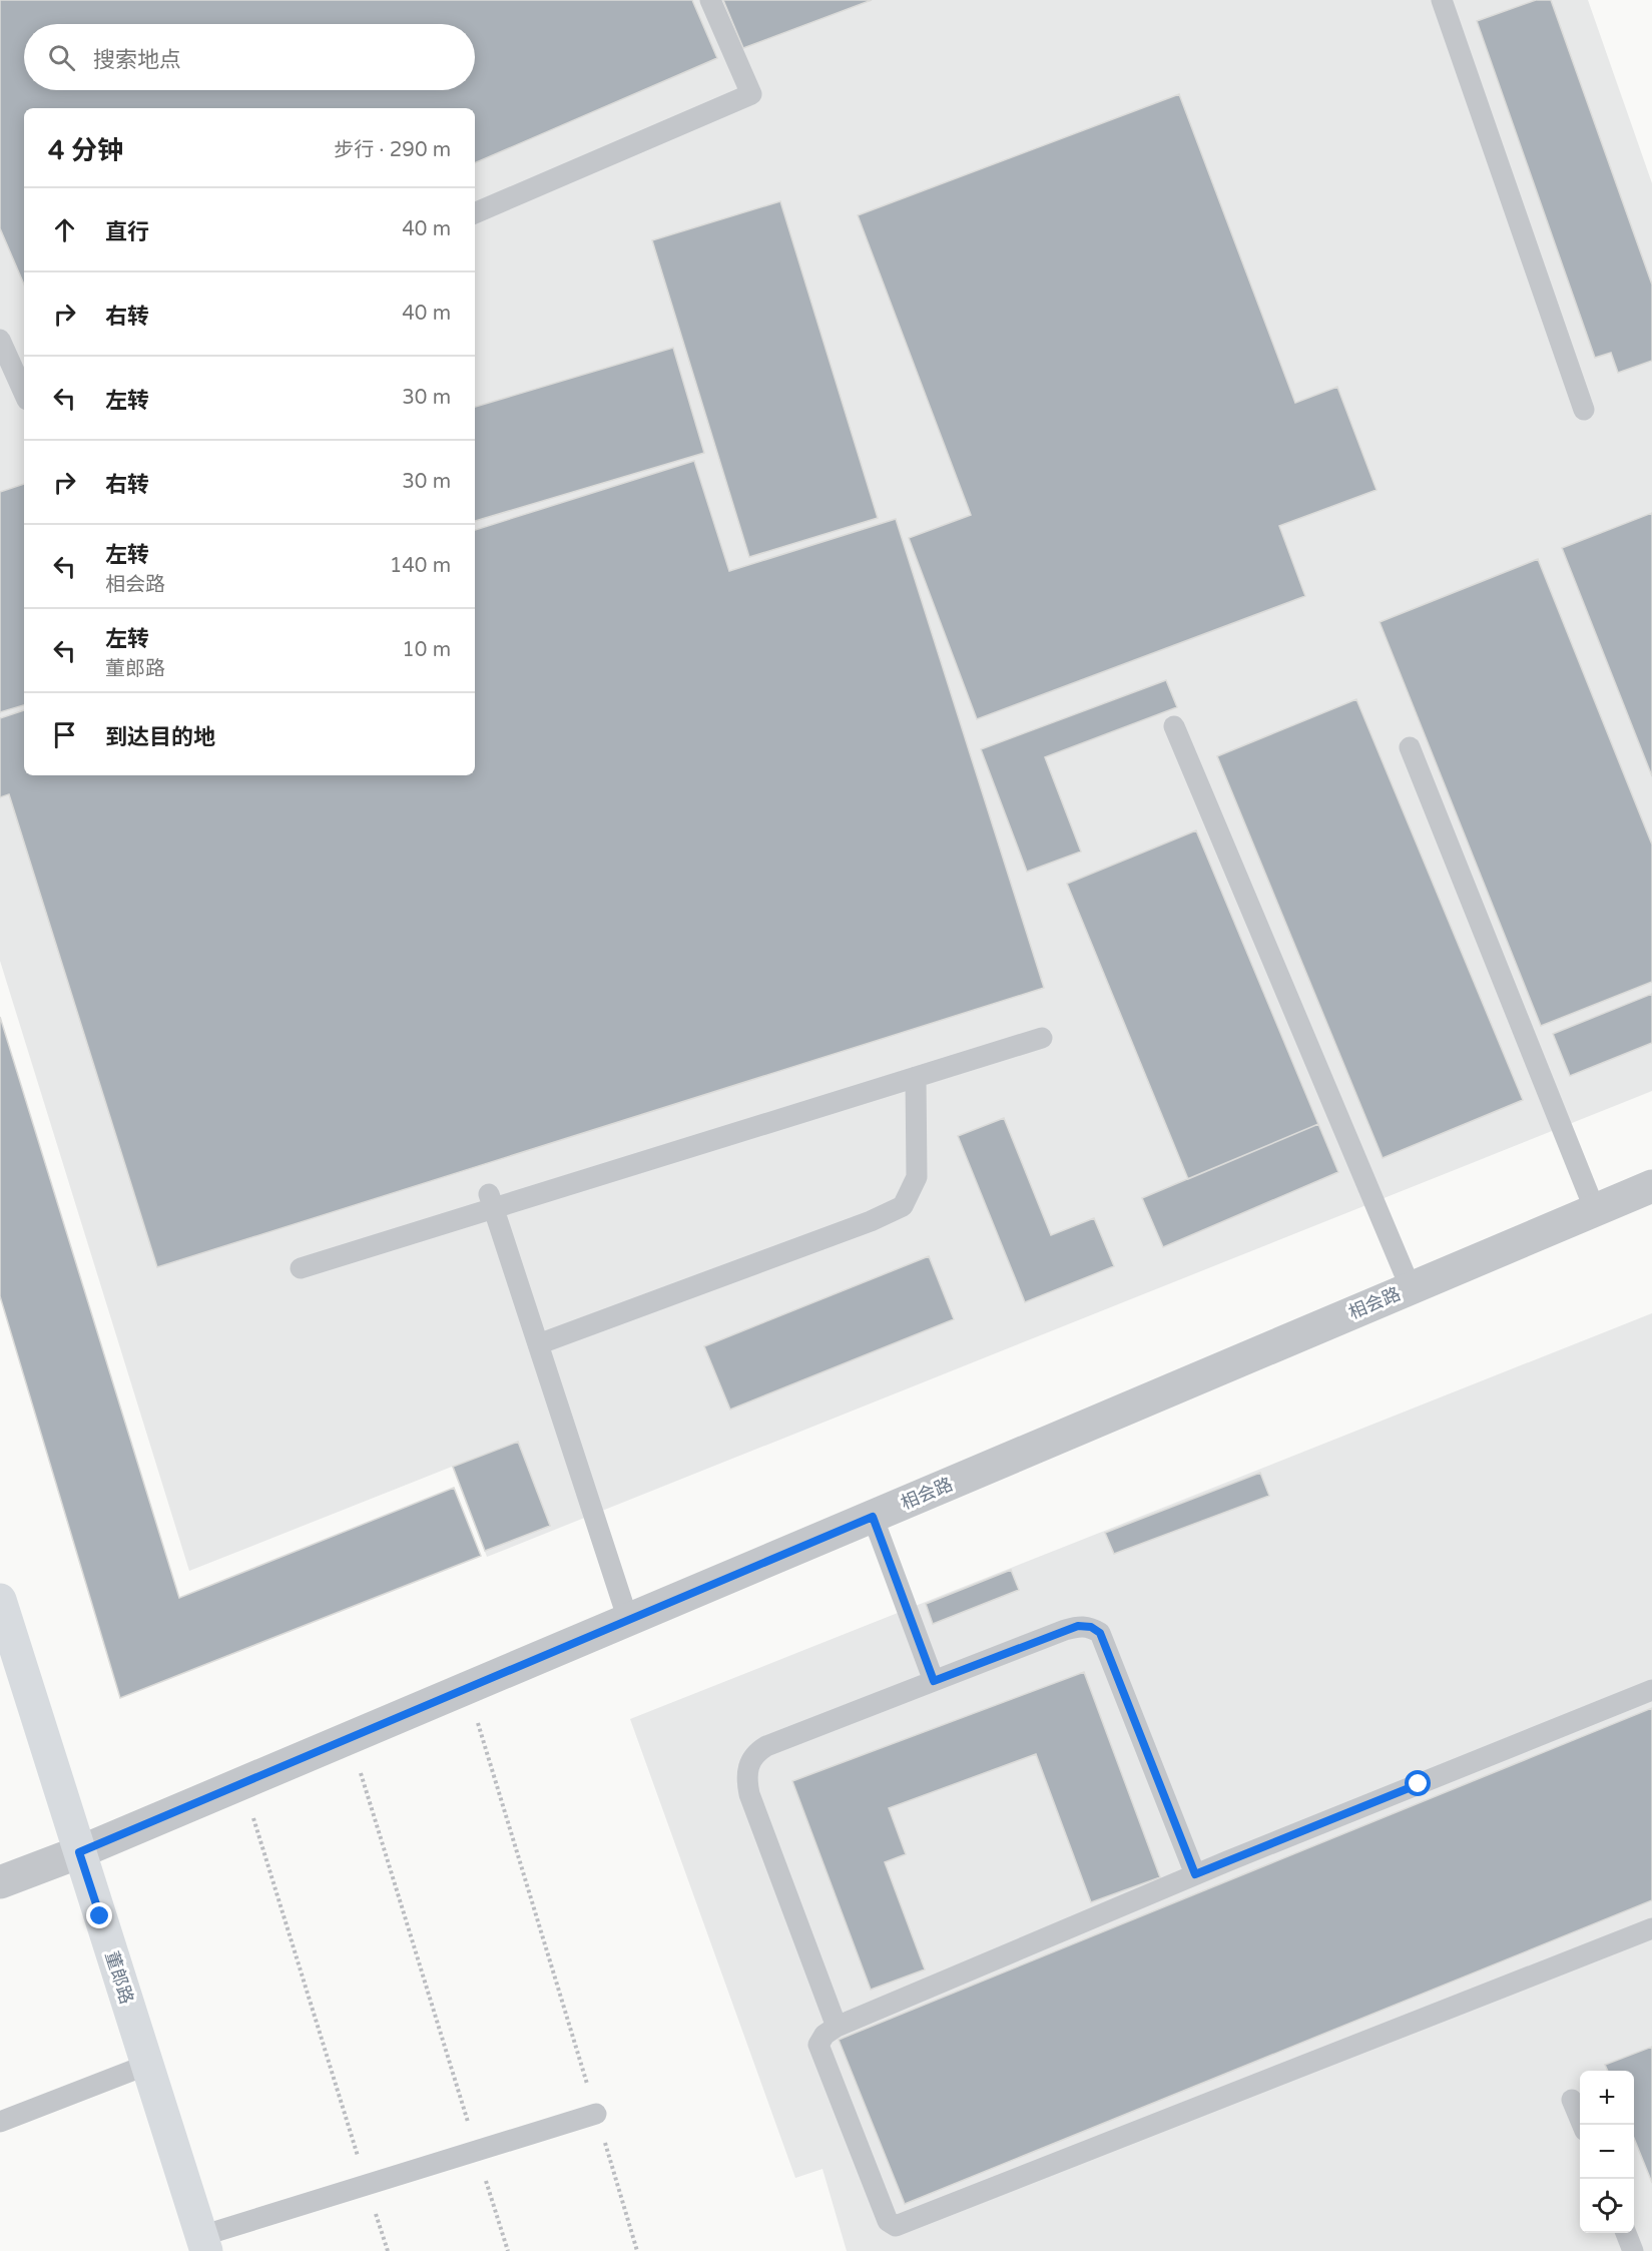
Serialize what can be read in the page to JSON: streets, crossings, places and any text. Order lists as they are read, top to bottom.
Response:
{
  "streets": {
    "main road": ["董郎路"],
    "street": ["相会路"]
  },
  "crossings": [
    ["相会路", "董郎路"]
  ],
  "page": {
    "search": "搜索地点",
    "heading": ["4 分钟", "步行 · 290 m"],
    "list": [
      ["直行", "40 m"],
      ["右转", "40 m"],
      ["左转", "30 m"],
      ["右转", "30 m"],
      ["左转", "相会路", "140 m"],
      ["左转", "董郎路", "10 m"],
      "到达目的地"
    ],
    "map_buttons": ["+", "−"]
  }
}
